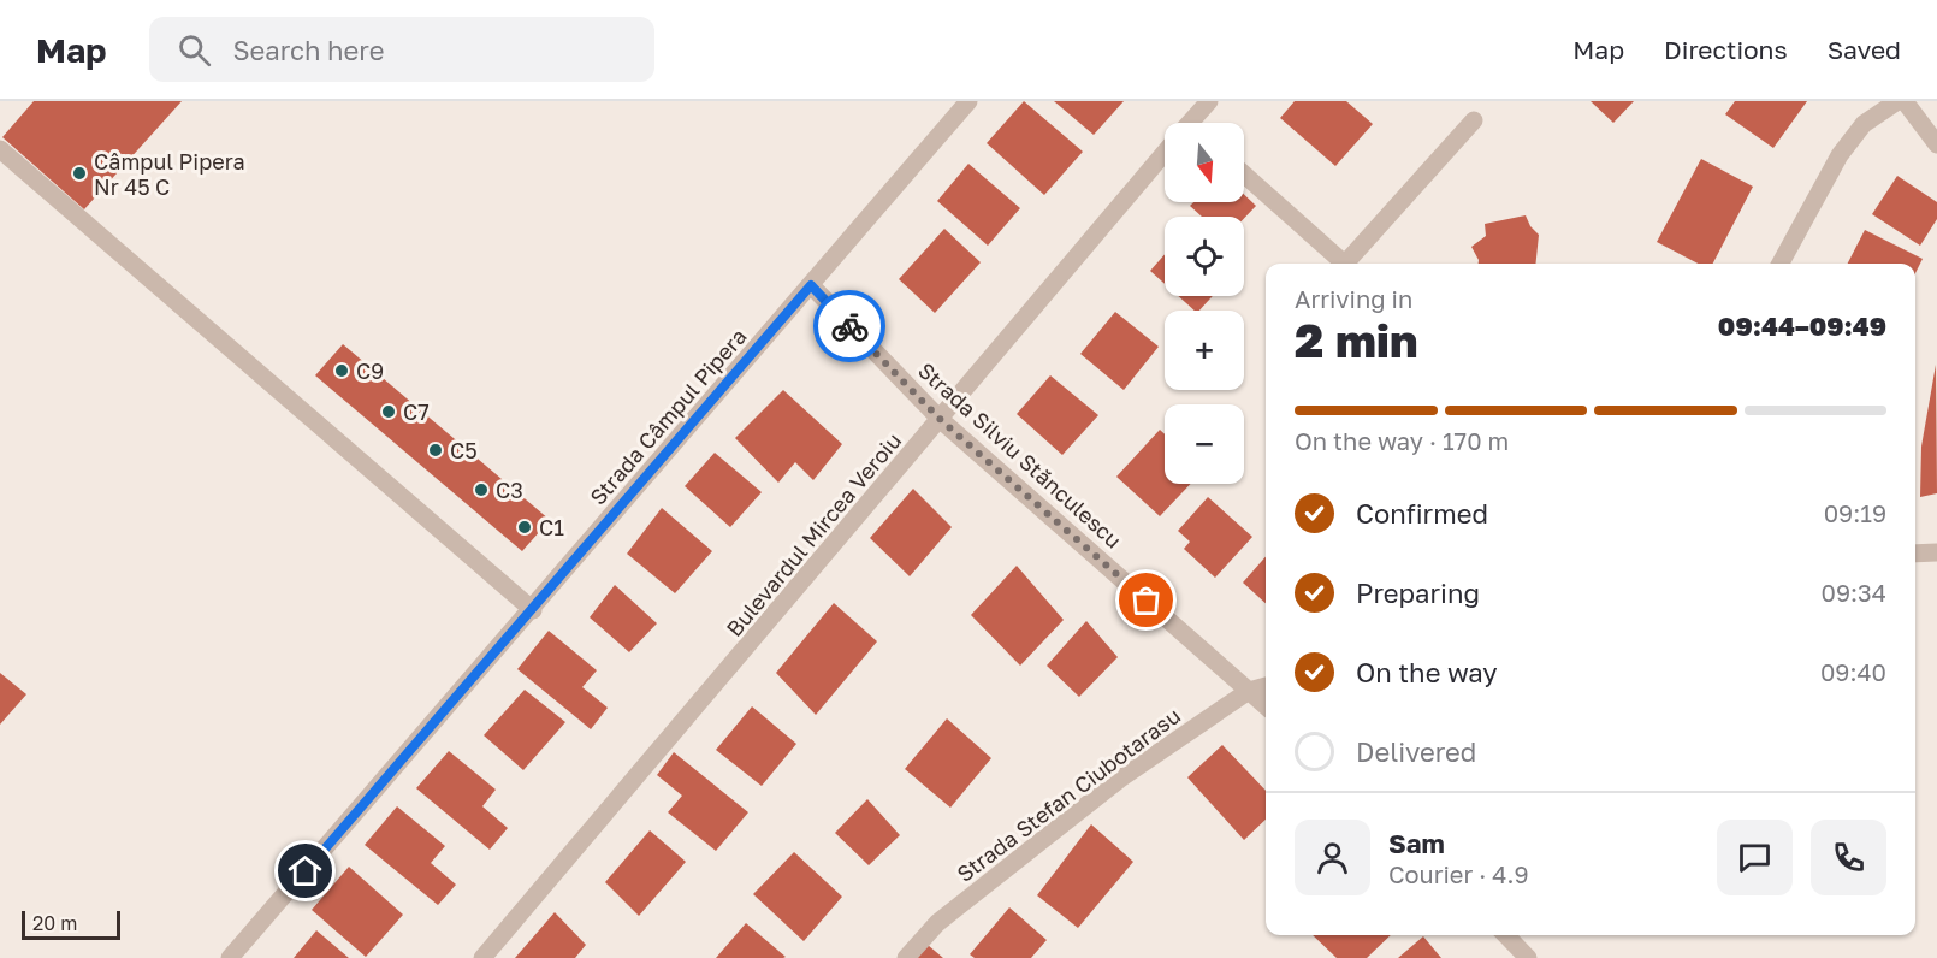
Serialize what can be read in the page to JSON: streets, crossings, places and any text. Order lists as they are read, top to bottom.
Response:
{
  "streets": {
    "street": [
      "Strada Câmpul Pipera",
      "Strada Silviu Stănculescu",
      "Bulevardul Mircea Veroiu",
      "Strada Stefan Ciubotarasu"
    ]
  },
  "crossings": [
    ["Strada Câmpul Pipera", "Strada Silviu Stănculescu"],
    ["Strada Silviu Stănculescu", "Bulevardul Mircea Veroiu"],
    ["Strada Silviu Stănculescu", "Strada Stefan Ciubotarasu"]
  ],
  "places": [
    "Câmpul Pipera Nr 45 C",
    "C9",
    "C7",
    "C5",
    "C3",
    "C1"
  ],
  "scale_bar": "20 m",
  "north": "bottom",
  "page": {
    "header": "Map",
    "search": "Search here",
    "nav": ["Map", "Directions", "Saved"],
    "map_buttons": ["+", "−"],
    "heading": ["2 min", "Arriving in", "09:44–09:49"],
    "panel": ["Sam", "Courier · 4.9"],
    "bar": "On the way · 170 m",
    "list": [
      ["Confirmed", "09:19"],
      ["Preparing", "09:34"],
      ["On the way", "09:40"],
      "Delivered"
    ],
    "scale": "20 m"
  }
}
